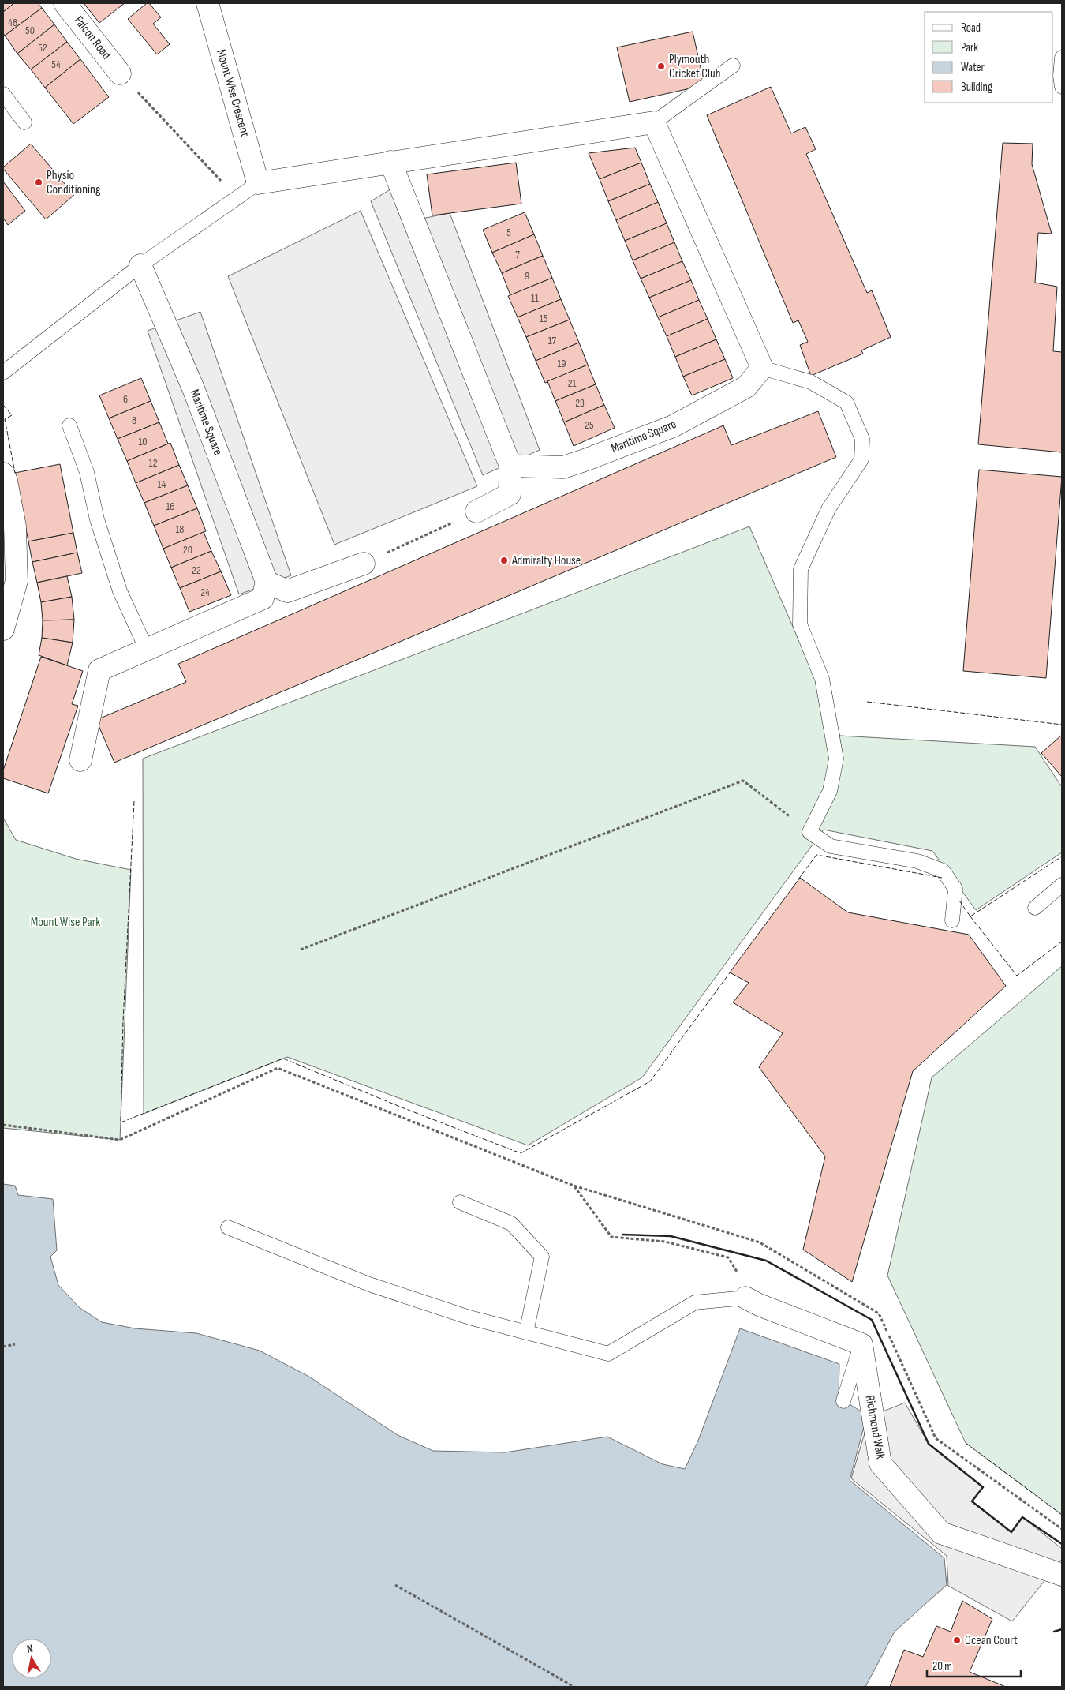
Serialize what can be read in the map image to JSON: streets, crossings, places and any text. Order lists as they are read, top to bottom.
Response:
{
  "streets": {
    "street": [
      "Falcon Road",
      "Mount Wise Crescent",
      "Maritime Square",
      "Richmond Walk"
    ]
  },
  "parks": ["Mount Wise Park"],
  "places": [
    "Plymouth Cricket Club",
    "Physio Conditioning",
    "Admiralty House",
    "Ocean Court"
  ],
  "house_numbers": [
    "48",
    "50",
    "52",
    "54",
    "5",
    "7",
    "9",
    "11",
    "15",
    "17",
    "19",
    "21",
    "6",
    "23",
    "8",
    "25",
    "10",
    "12",
    "14",
    "16",
    "18",
    "20",
    "22",
    "24"
  ],
  "legend": [
    "Road",
    "Park",
    "Water",
    "Building"
  ],
  "scale_bar": "20 m",
  "north": "top"
}
